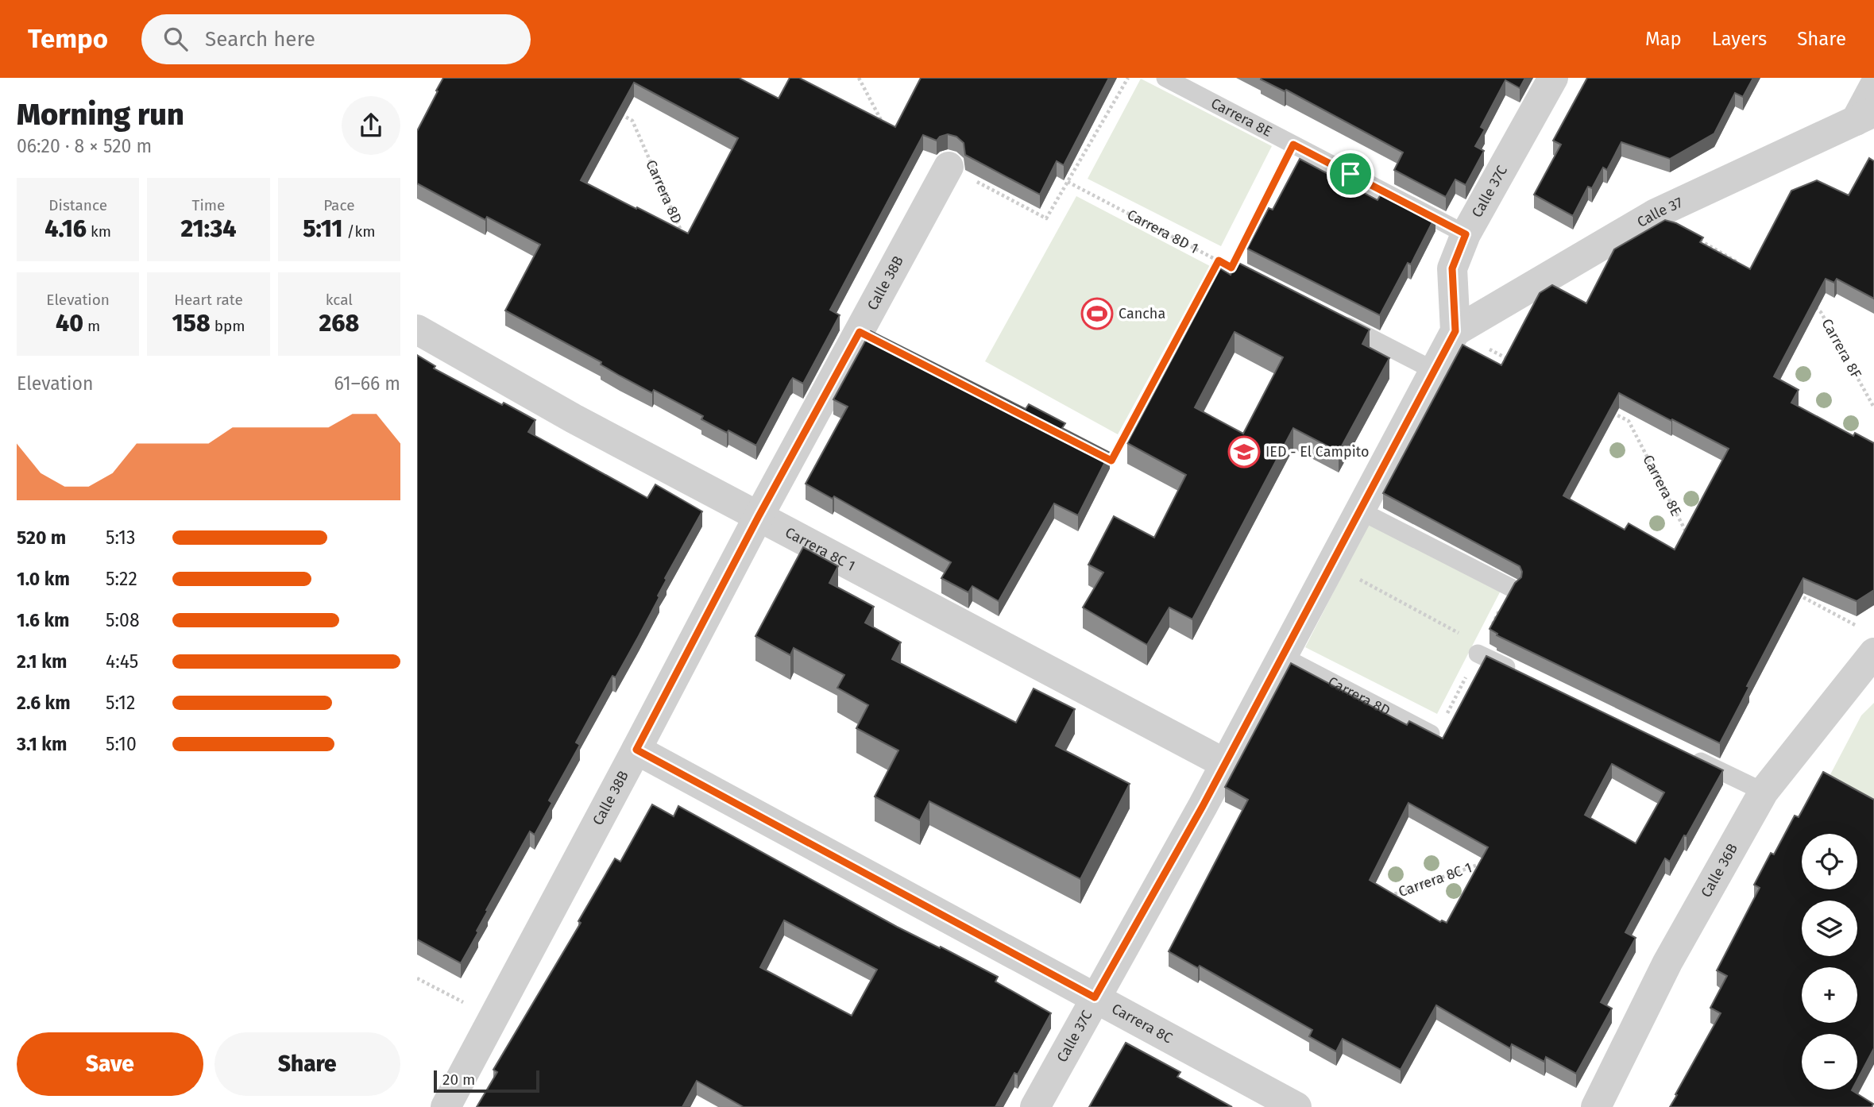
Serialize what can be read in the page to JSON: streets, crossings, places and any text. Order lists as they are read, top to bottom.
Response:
{
  "streets": {
    "street": [
      "Calle 37C",
      "Calle 37",
      "Calle 38B",
      "Carrera 8C 1",
      "Calle 36B",
      "Carrera 8C"
    ],
    "lane": ["Carrera 8E", "Carrera 8D"],
    "path": ["Carrera 8D 1", "Carrera 8F"]
  },
  "crossings": [
    ["Carrera 8E", "Calle 37C"],
    ["Carrera 8E", "Carrera 8D 1"],
    ["Carrera 8D", "Calle 37C"],
    ["Calle 37C", "Calle 37"],
    ["Calle 37C", "Carrera 8C 1"],
    ["Calle 37C", "Carrera 8C"],
    ["Calle 38B", "Carrera 8C 1"],
    ["Calle 38B", "Carrera 8C"]
  ],
  "places": {
    "sports": ["Cancha"],
    "school or university": ["IED - El Campito"]
  },
  "scale_bar": "20 m",
  "page": {
    "header": "Tempo",
    "search": "Search here",
    "nav": ["Map", "Layers", "Share"],
    "heading": ["Morning run", "06:20 · 8 × 520 m"],
    "stats": [
      ["Distance", "4.16 km"],
      ["Time", "21:34"],
      ["Pace", "5:11 /km"],
      ["Elevation", "40 m"],
      ["Heart rate", "158 bpm"],
      ["kcal", "268"]
    ],
    "chart": ["Elevation", "61–66 m"],
    "list": [
      {
        "name": "520 m",
        "note": "5:13"
      },
      {
        "name": "1.0 km",
        "note": "5:22"
      },
      {
        "name": "1.6 km",
        "note": "5:08"
      },
      {
        "name": "2.1 km",
        "note": "4:45"
      },
      {
        "name": "2.6 km",
        "note": "5:12"
      },
      {
        "name": "3.1 km",
        "note": "5:10"
      }
    ],
    "map_buttons": ["+", "−"],
    "buttons": ["Save", "Share"],
    "scale": "20 m"
  }
}
